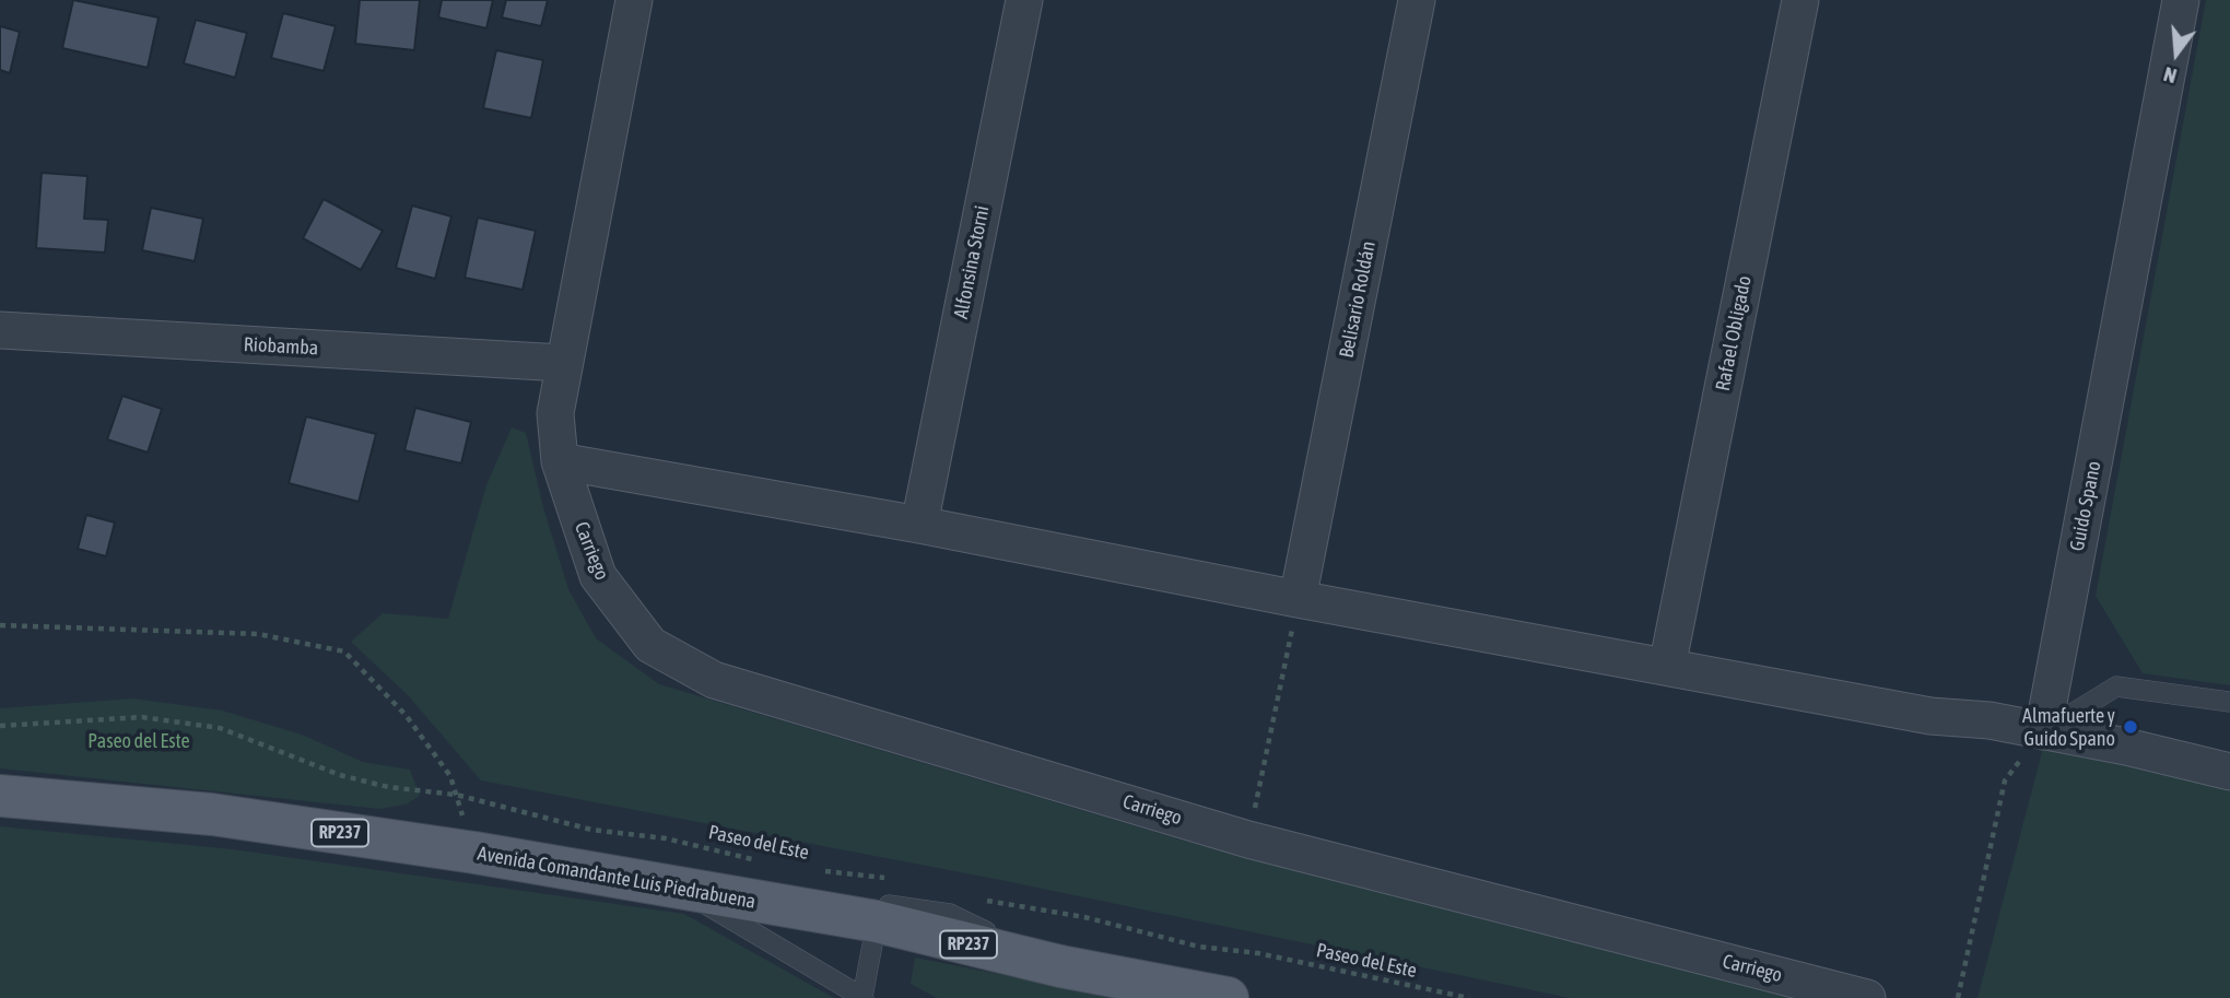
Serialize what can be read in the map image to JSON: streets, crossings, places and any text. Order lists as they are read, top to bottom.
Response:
{
  "streets": {
    "main road": ["RP237", "Avenida Comandante Luis Piedrabuena"],
    "street": [
      "Alfonsina Storni",
      "Belisario Roldán",
      "Rafael Obligado",
      "Riobamba",
      "Guido Spano",
      "Carriego"
    ],
    "path": ["Paseo del Este"]
  },
  "crossings": [
    ["Riobamba", "Carriego"]
  ],
  "parks": ["Paseo del Este"],
  "places": ["Almafuerte y Guido Spano"],
  "north": "bottom"
}
